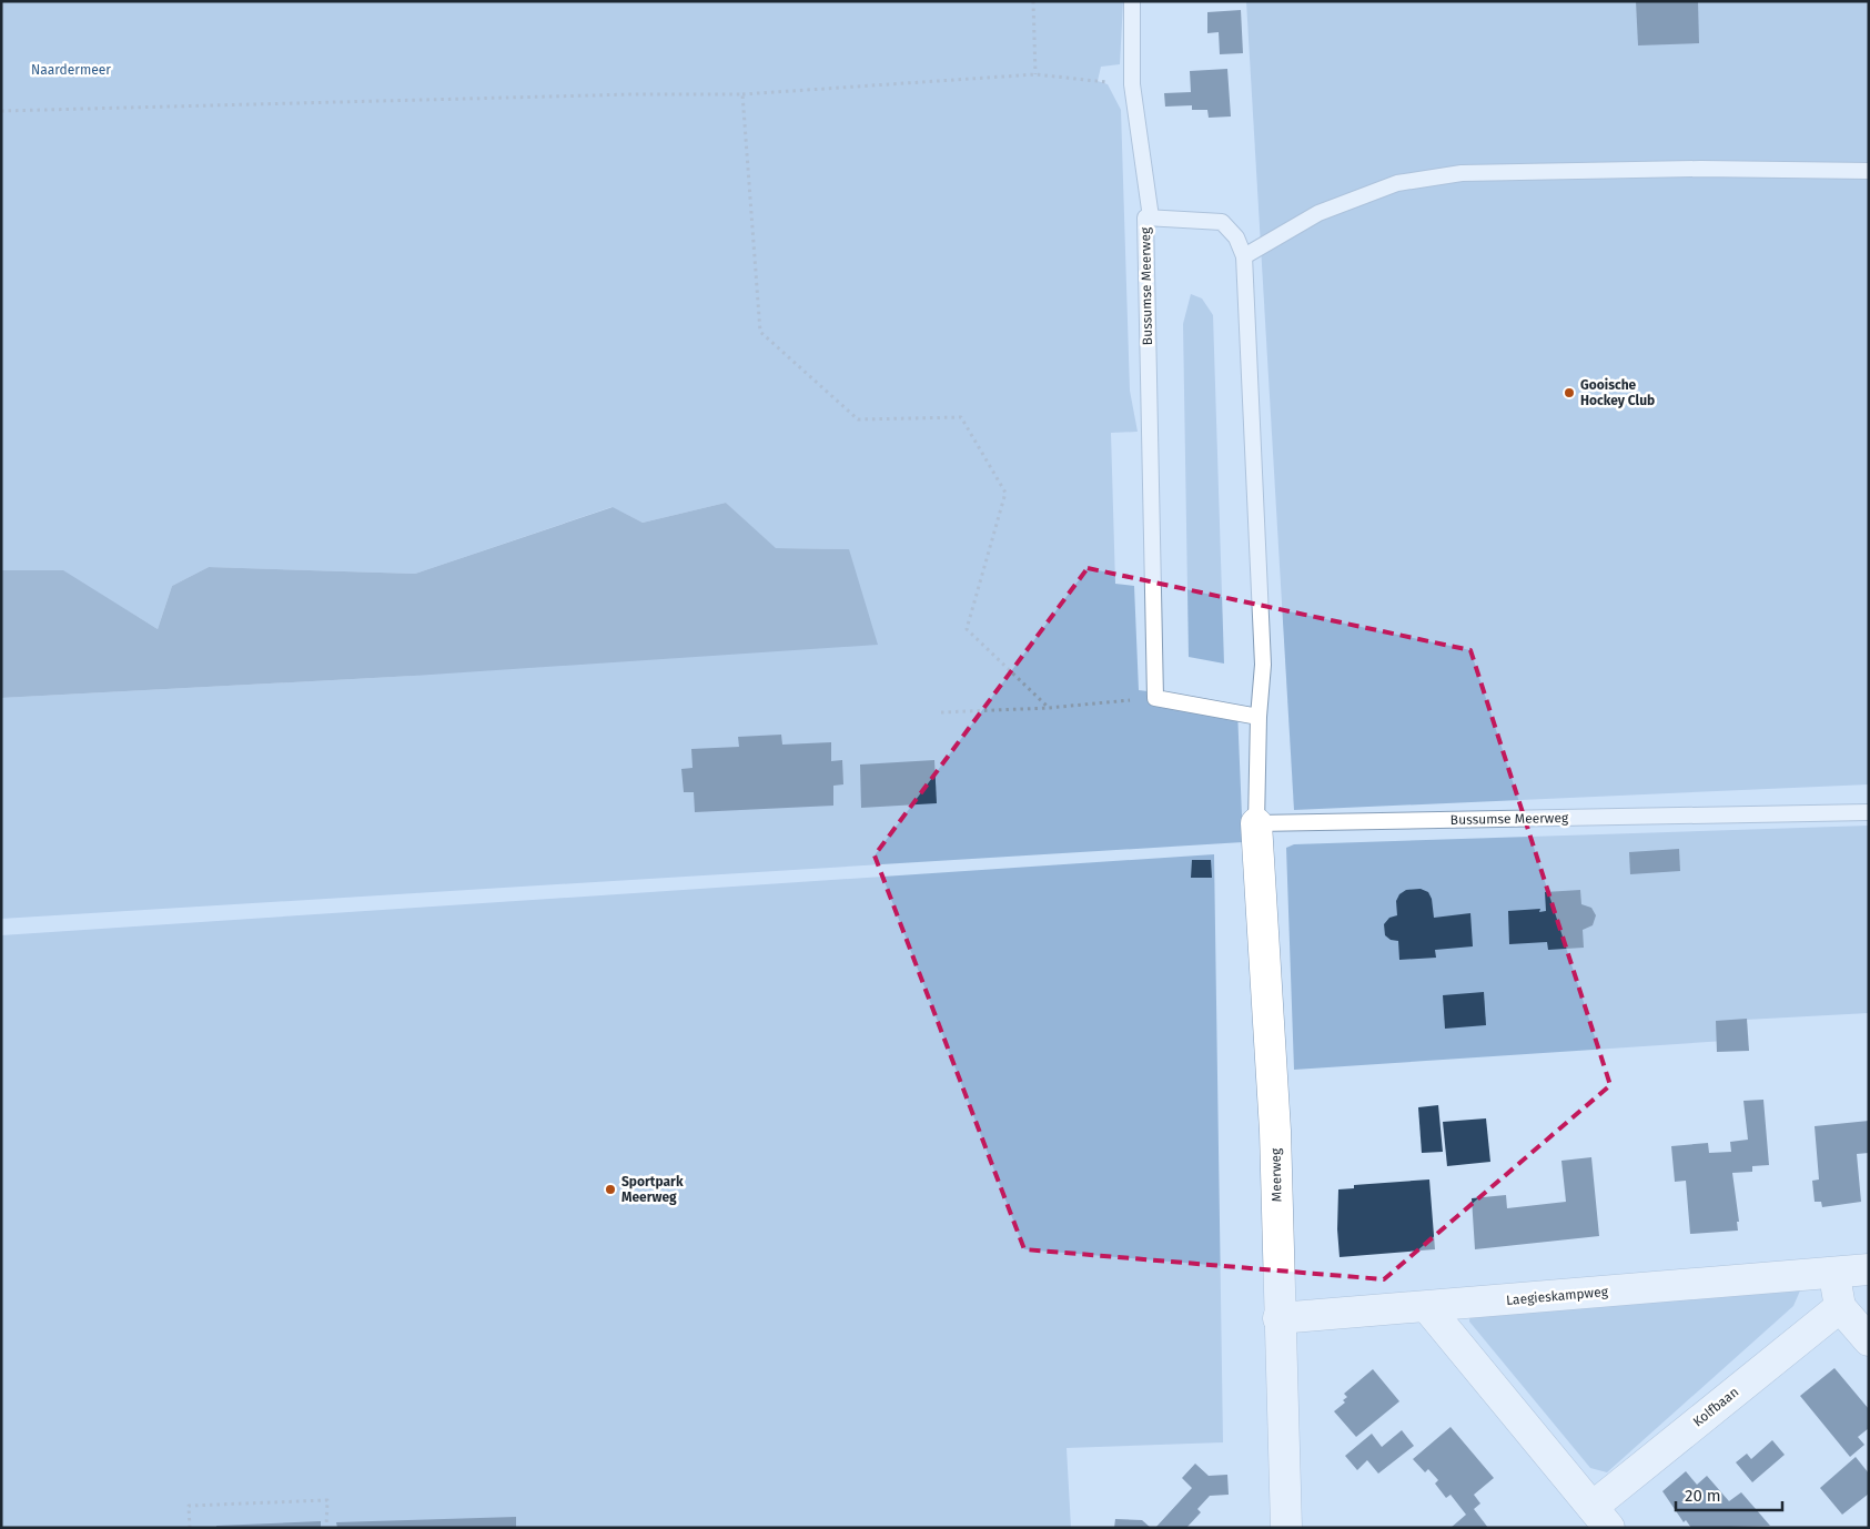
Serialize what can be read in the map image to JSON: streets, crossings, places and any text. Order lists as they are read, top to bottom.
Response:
{
  "streets": {
    "street": ["Meerweg", "Laegieskampweg", "Kolfbaan"],
    "lane": ["Bussumse Meerweg"]
  },
  "crossings": [
    ["Bussumse Meerweg", "Meerweg"],
    ["Meerweg", "Laegieskampweg"],
    ["Laegieskampweg", "Kolfbaan"]
  ],
  "parks": ["Naardermeer"],
  "places": ["Gooische Hockey Club", "Sportpark Meerweg"],
  "scale_bar": "20 m"
}
